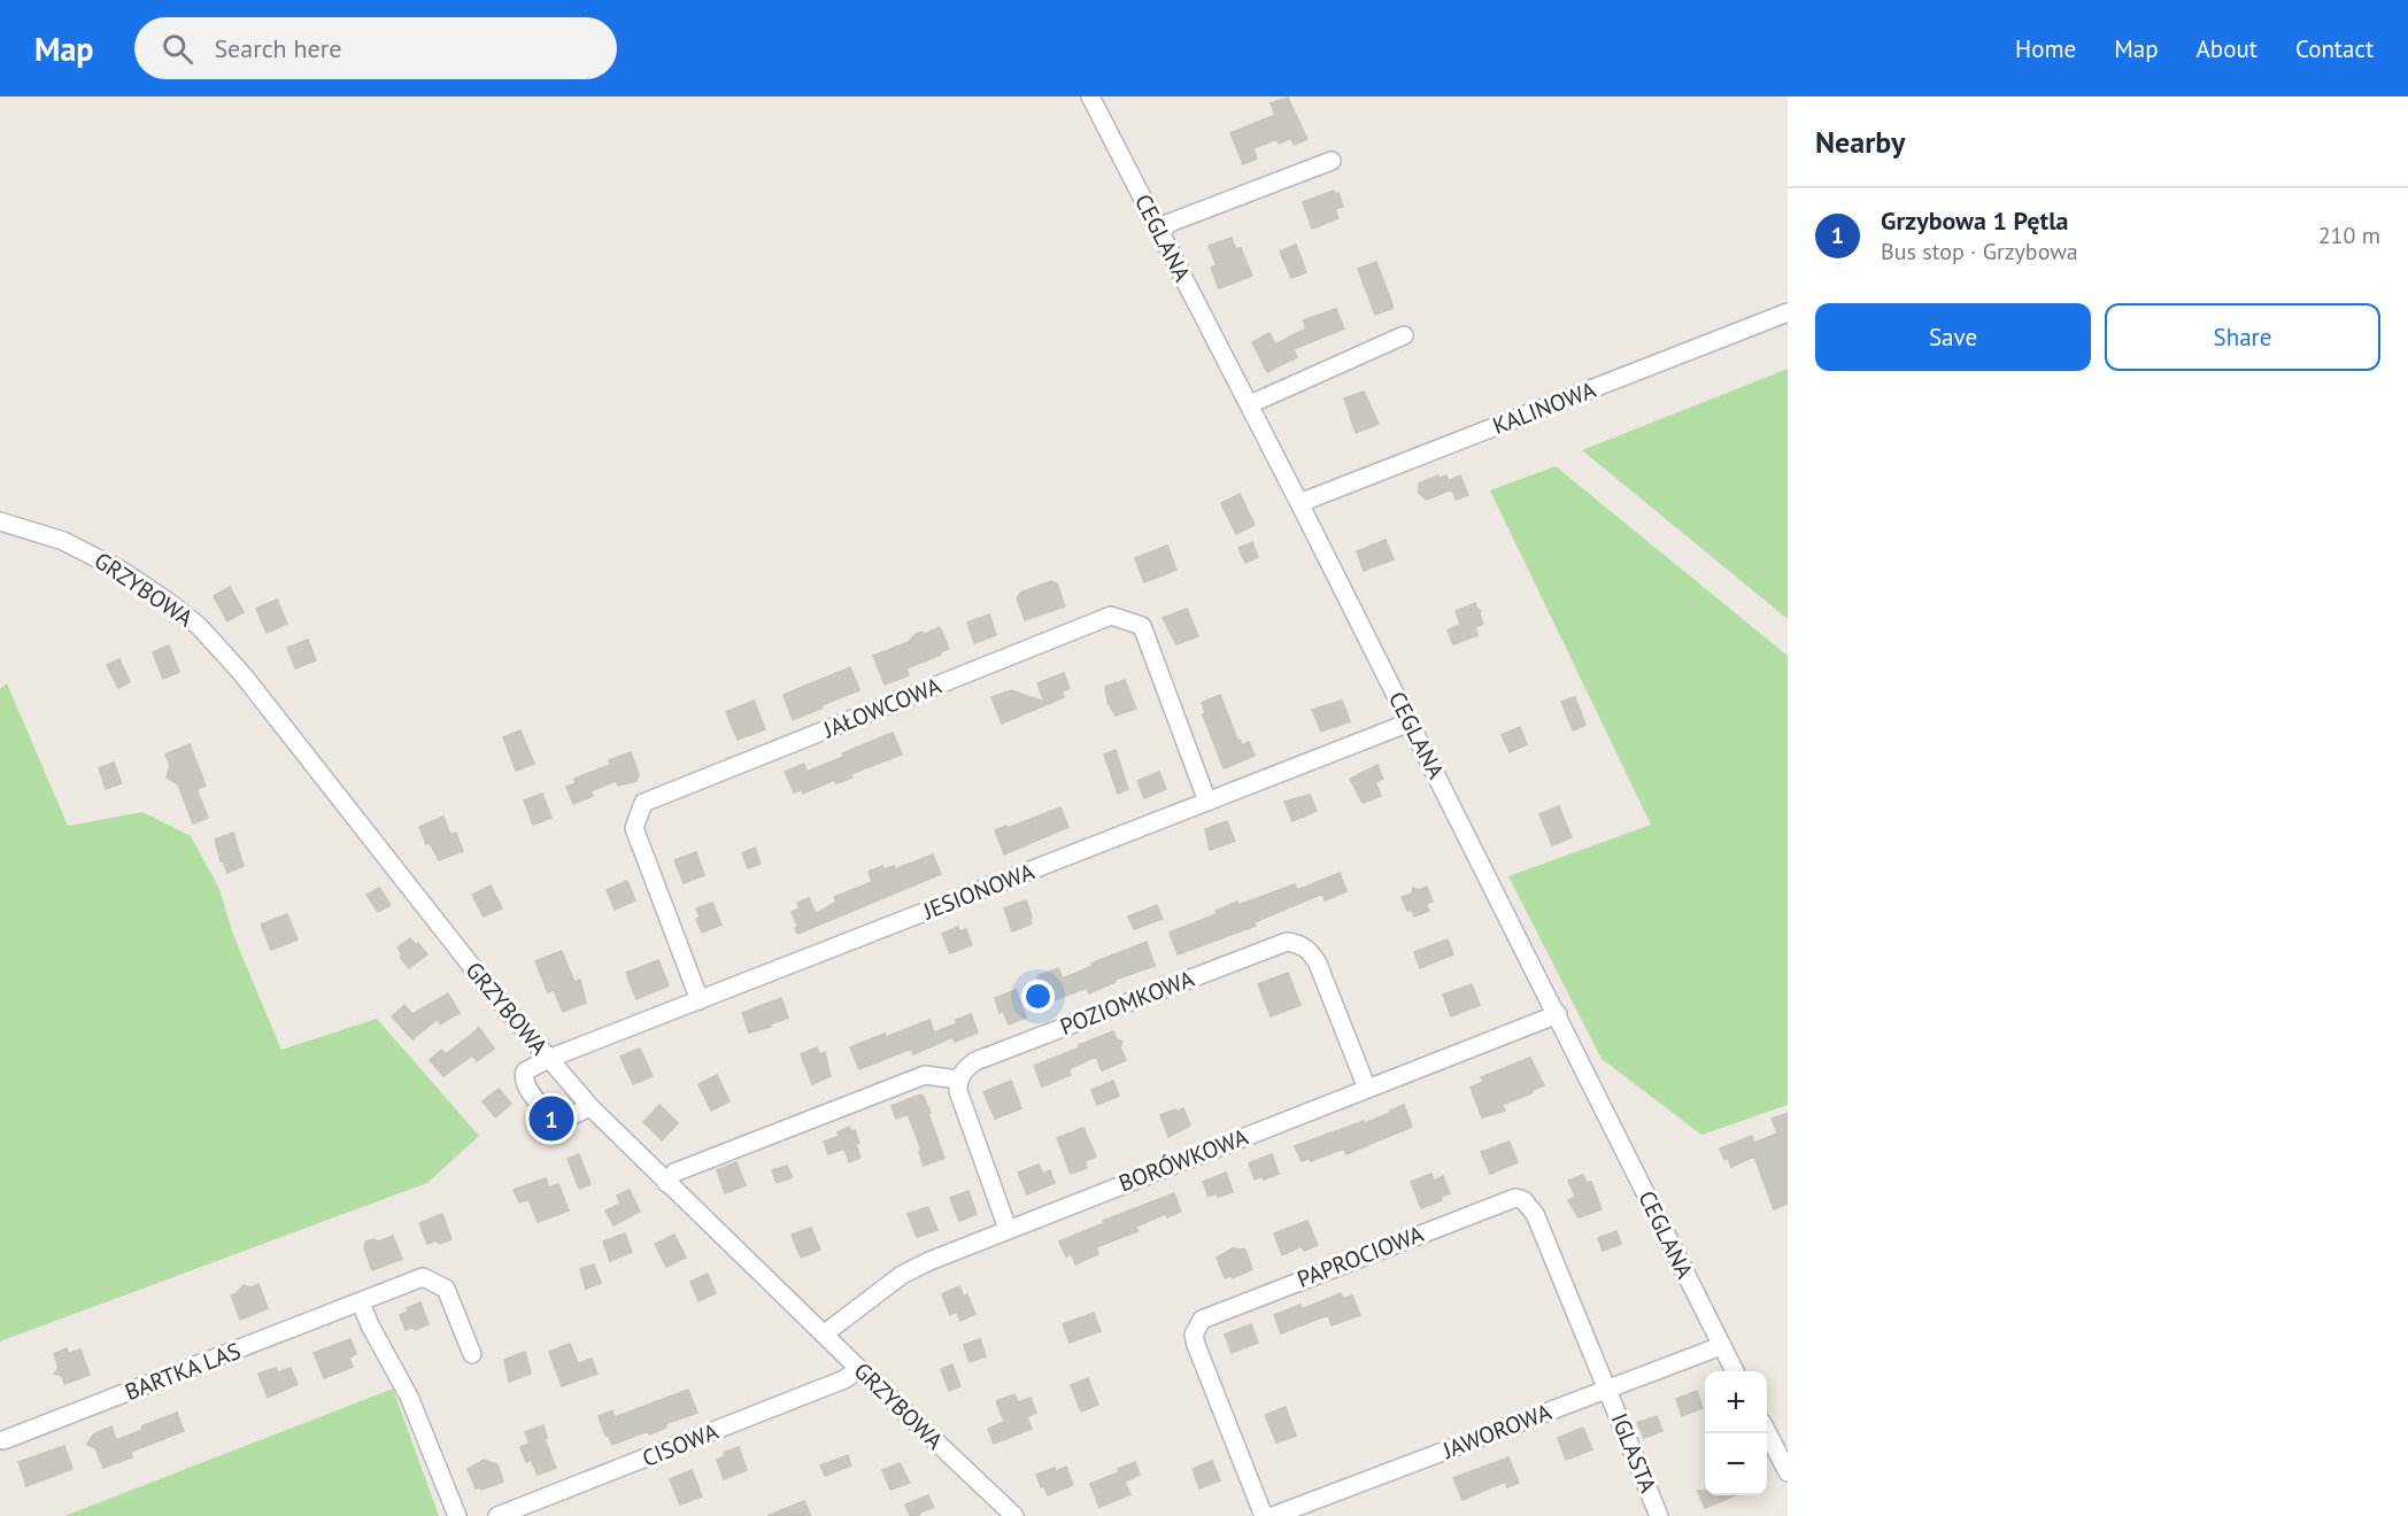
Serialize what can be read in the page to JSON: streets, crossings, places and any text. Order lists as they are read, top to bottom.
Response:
{
  "streets": {
    "street": [
      "CEGLANA",
      "KALINOWA",
      "GRZYBOWA",
      "JAŁOWCOWA",
      "JESIONOWA",
      "POZIOMKOWA",
      "BORÓWKOWA",
      "PAPROCIOWA",
      "BARTKA LAS",
      "JAWOROWA",
      "CISOWA",
      "IGLASTA"
    ]
  },
  "crossings": [
    ["CEGLANA", "KALINOWA"],
    ["CEGLANA", "JESIONOWA"],
    ["CEGLANA", "BORÓWKOWA"],
    ["CEGLANA", "JAWOROWA"],
    ["GRZYBOWA", "JESIONOWA"],
    ["GRZYBOWA", "BORÓWKOWA"],
    ["GRZYBOWA", "CISOWA"],
    ["JAŁOWCOWA", "JESIONOWA"],
    ["POZIOMKOWA", "BORÓWKOWA"],
    ["PAPROCIOWA", "JAWOROWA"],
    ["PAPROCIOWA", "IGLASTA"],
    ["JAWOROWA", "IGLASTA"]
  ],
  "page": {
    "header": "Map",
    "search": "Search here",
    "nav": [
      "Home",
      "Map",
      "About",
      "Contact"
    ],
    "heading": "Nearby",
    "list": [
      {
        "mark": "1",
        "name": "Grzybowa 1 Pętla",
        "note": "Bus stop · Grzybowa",
        "value": "210 m"
      }
    ],
    "buttons": ["Save", "Share"],
    "pins": "1",
    "map_buttons": ["+", "−"]
  }
}
